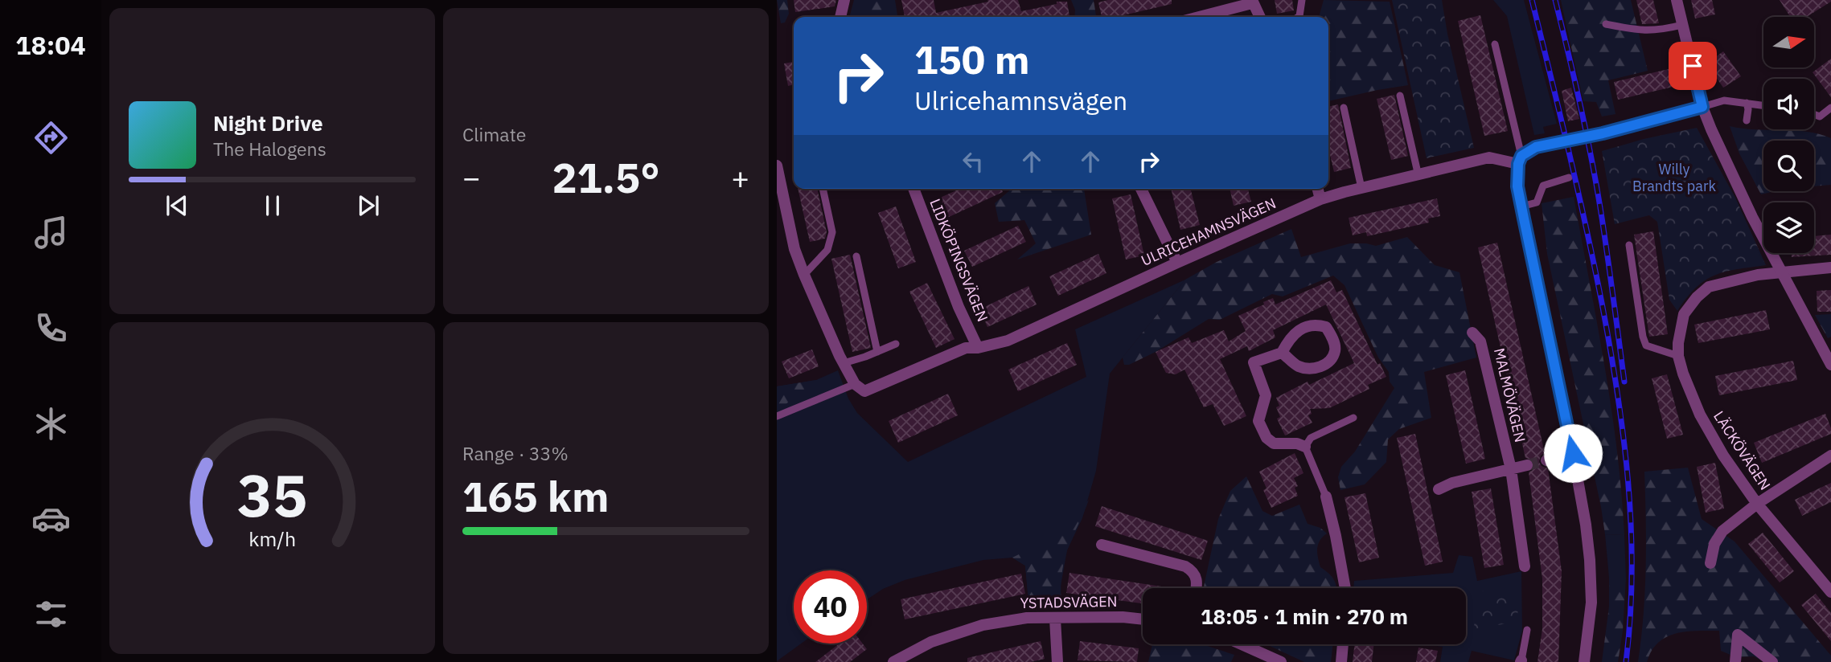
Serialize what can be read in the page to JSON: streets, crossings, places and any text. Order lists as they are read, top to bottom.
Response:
{
  "streets": {
    "street": [
      "ULRICEHAMNSVÄGEN",
      "LIDKÖPINGSVÄGEN",
      "MALMÖVÄGEN",
      "LÄCKÖVÄGEN",
      "YSTADSVÄGEN"
    ]
  },
  "crossings": [
    ["ULRICEHAMNSVÄGEN", "LIDKÖPINGSVÄGEN"]
  ],
  "parks": ["Willy Brandts park"],
  "north": "right",
  "page": {
    "tabs": "18:04",
    "tile": [
      "Climate",
      ["Range · 33%", "165 km"]
    ],
    "turn": ["150 m", "Ulricehamnsvägen"],
    "song": ["Night Drive", "The Halogens"],
    "heat": ["−", "21.5°", "+"],
    "limit": "40",
    "trip": "18:05 · 1 min · 270 m",
    "gauge": ["35", "km/h"]
  }
}
